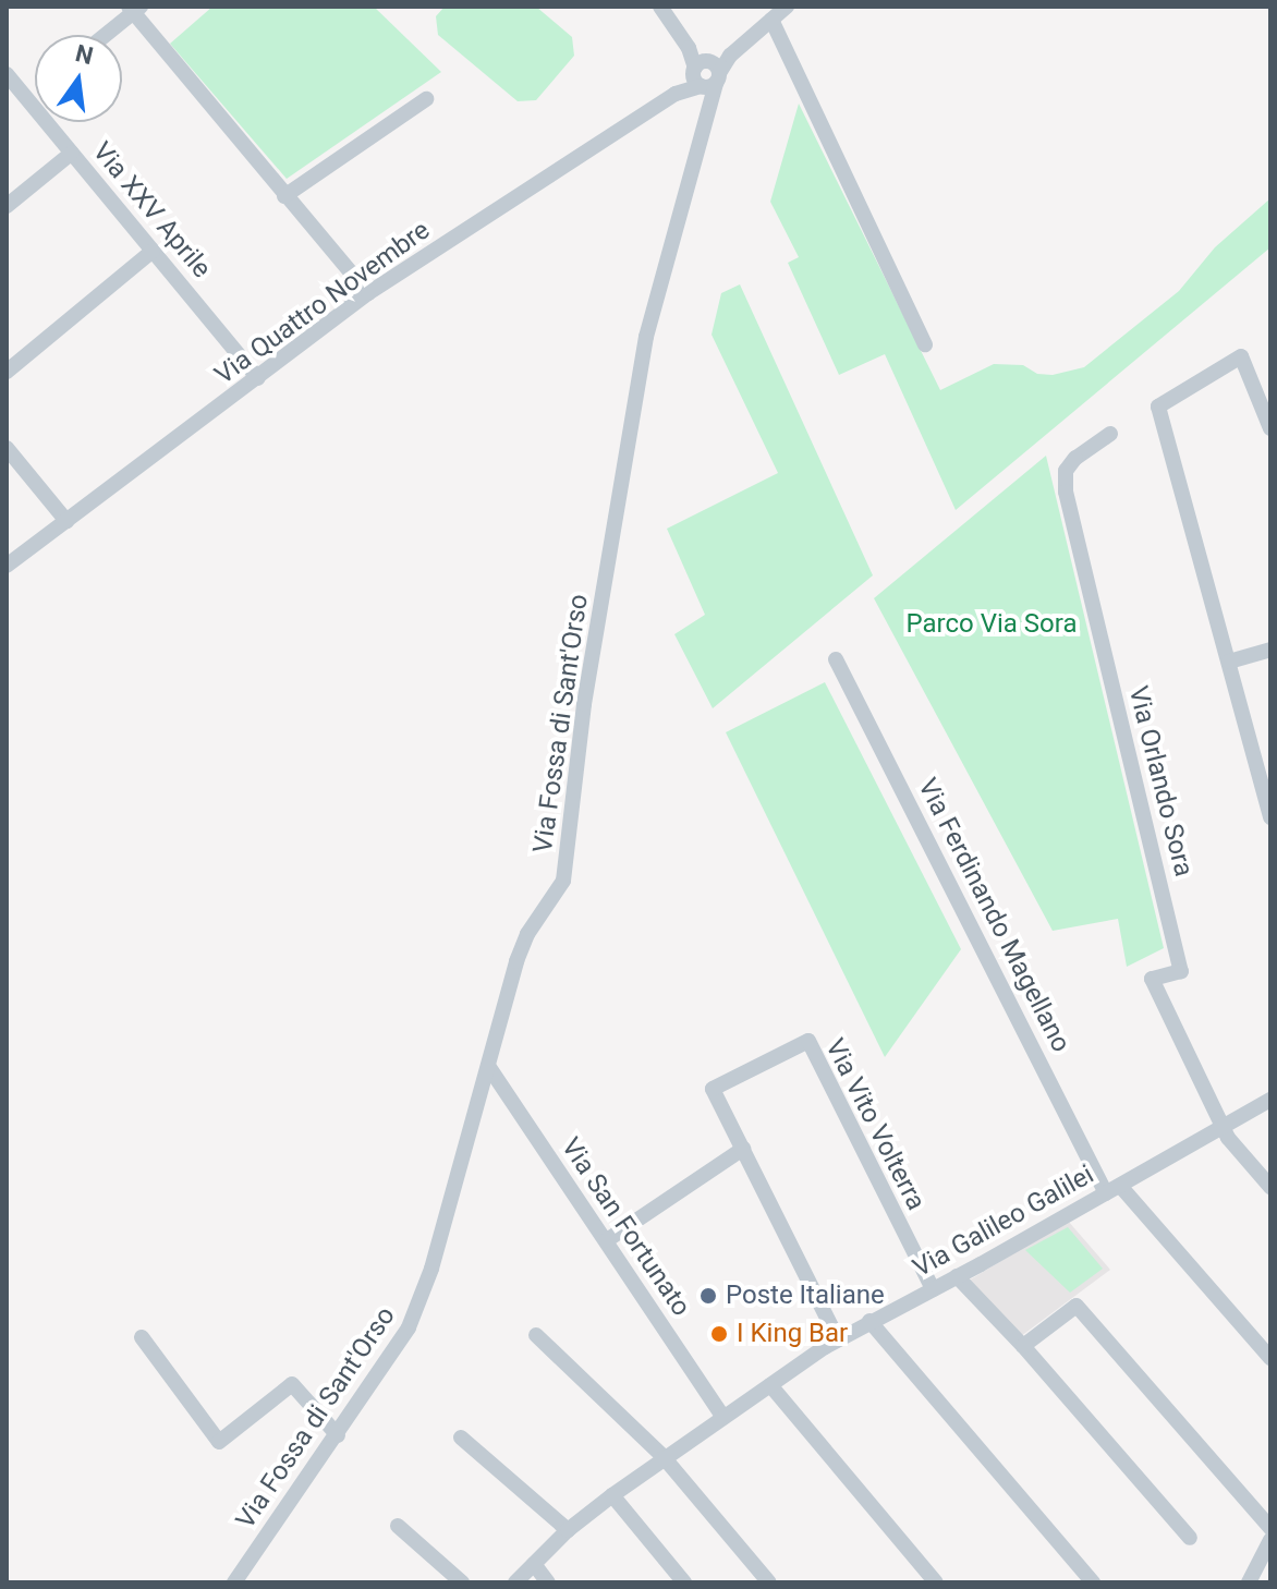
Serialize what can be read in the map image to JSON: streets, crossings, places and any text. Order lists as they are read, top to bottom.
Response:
{
  "streets": {
    "street": [
      "Via XXV Aprile",
      "Via Quattro Novembre",
      "Via Fossa di Sant'Orso",
      "Via Orlando Sora",
      "Via Ferdinando Magellano",
      "Via Vito Volterra",
      "Via Galileo Galilei",
      "Via San Fortunato"
    ]
  },
  "crossings": [
    ["Via XXV Aprile", "Via Quattro Novembre"],
    ["Via Quattro Novembre", "Via Fossa di Sant'Orso"],
    ["Via Fossa di Sant'Orso", "Via San Fortunato"],
    ["Via Orlando Sora", "Via Galileo Galilei"],
    ["Via Ferdinando Magellano", "Via Galileo Galilei"],
    ["Via Vito Volterra", "Via Galileo Galilei"],
    ["Via Galileo Galilei", "Via San Fortunato"]
  ],
  "parks": ["Parco Via Sora"],
  "places": ["Poste Italiane", "I King Bar"],
  "north": "top"
}
